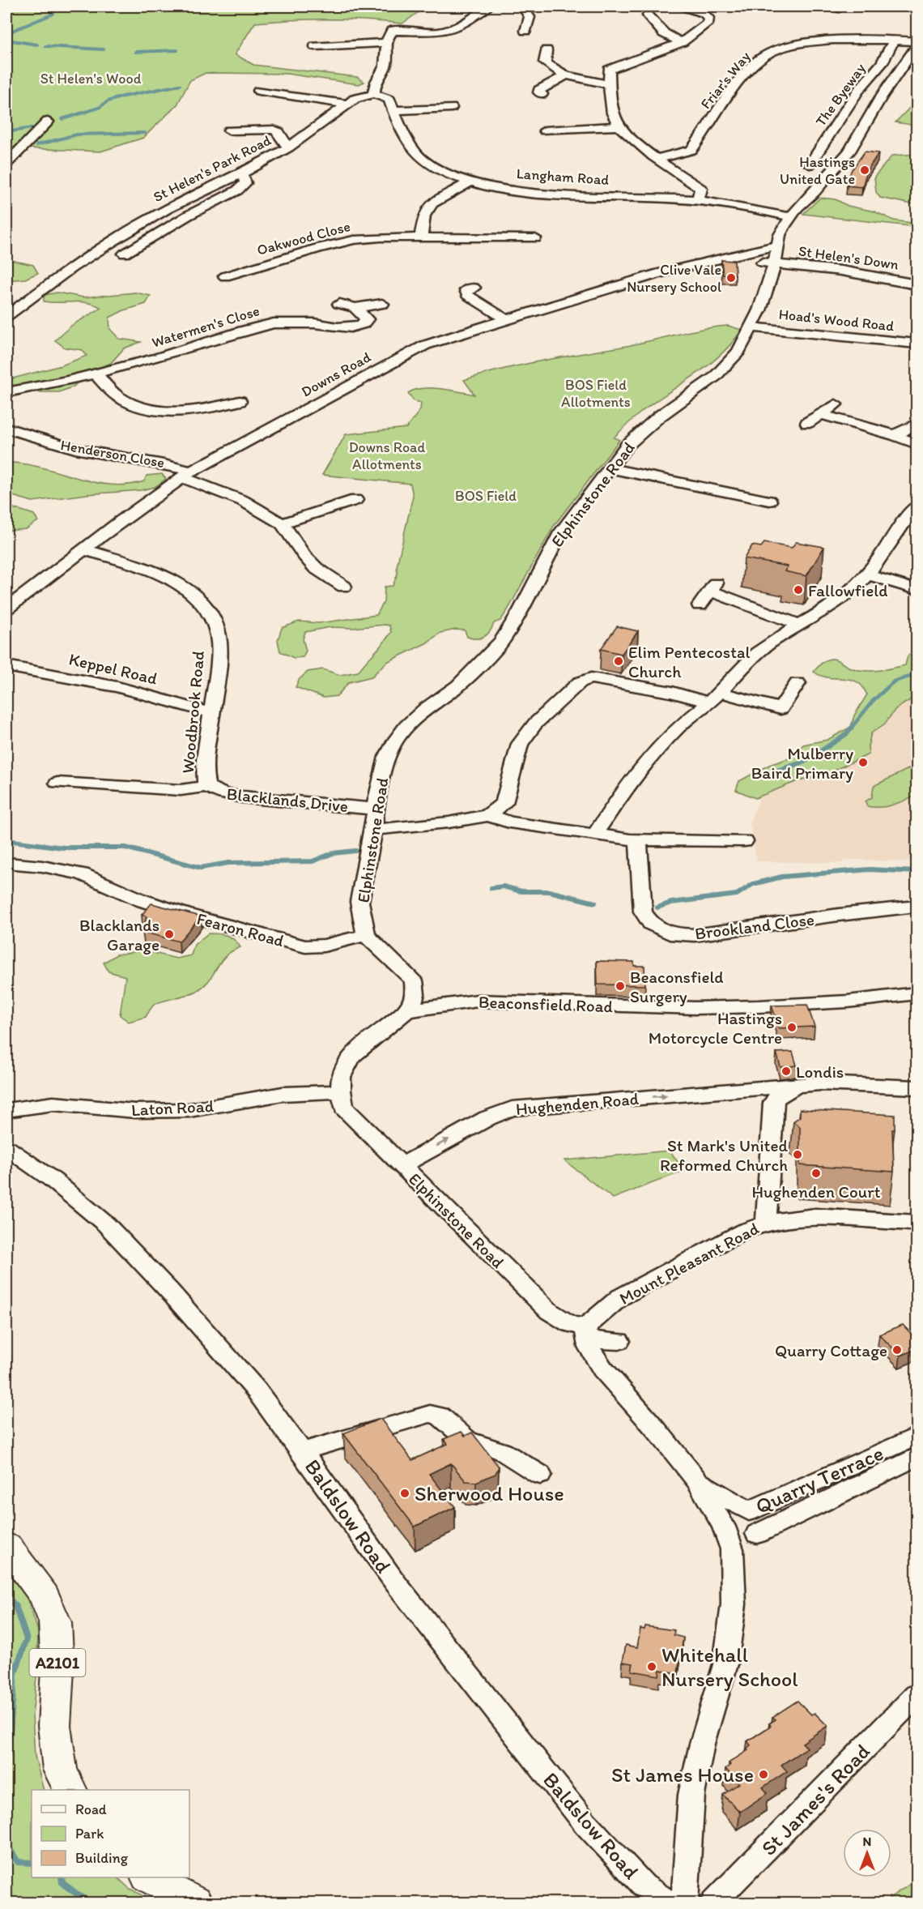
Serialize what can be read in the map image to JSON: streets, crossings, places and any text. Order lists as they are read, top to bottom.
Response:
{
  "streets": {
    "main road": ["A2101"],
    "street": [
      "Friar's Way",
      "The Byeway",
      "St Helen's Park Road",
      "Langham Road",
      "Oakwood Close",
      "St Helen's Down",
      "Hoad's Wood Road",
      "Watermen's Close",
      "Downs Road",
      "Henderson Close",
      "Elphinstone Road",
      "Keppel Road",
      "Woodbrook Road",
      "Blacklands Drive",
      "Brookland Close",
      "Fearon Road",
      "Beaconsfield Road",
      "Hughenden Road",
      "Laton Road",
      "Mount Pleasant Road",
      "Quarry Terrace",
      "Baldslow Road",
      "St James's Road"
    ]
  },
  "crossings": [
    ["Friar's Way", "The Byeway"],
    ["Friar's Way", "Elphinstone Road"],
    ["St Helen's Park Road", "Langham Road"],
    ["Langham Road", "Elphinstone Road"],
    ["St Helen's Down", "Downs Road"],
    ["St Helen's Down", "Elphinstone Road"],
    ["Hoad's Wood Road", "Elphinstone Road"],
    ["Downs Road", "Henderson Close"],
    ["Downs Road", "Elphinstone Road"],
    ["Downs Road", "Woodbrook Road"],
    ["Elphinstone Road", "Blacklands Drive"],
    ["Elphinstone Road", "Fearon Road"],
    ["Elphinstone Road", "Hughenden Road"],
    ["Elphinstone Road", "Laton Road"],
    ["Elphinstone Road", "Mount Pleasant Road"],
    ["Keppel Road", "Woodbrook Road"],
    ["Woodbrook Road", "Blacklands Drive"]
  ],
  "one_way": ["Hughenden Road"],
  "parks": [
    "St Helen's Wood",
    "BOS Field Allotments",
    "Downs Road Allotments",
    "BOS Field"
  ],
  "places": [
    "Hastings United Gate",
    "Clive Vale Nursery School",
    "Fallowfield",
    "Elim Pentecostal Church",
    "Mulberry Baird Primary",
    "Blacklands Garage",
    "Beaconsfield Surgery",
    "Hastings Motorcycle Centre",
    "Londis",
    "St Mark's United Reformed Church",
    "Hughenden Court",
    "Quarry Cottage",
    "Sherwood House",
    "Whitehall Nursery School",
    "St James House"
  ],
  "legend": ["Road", "Park", "Building"],
  "north": "top"
}
